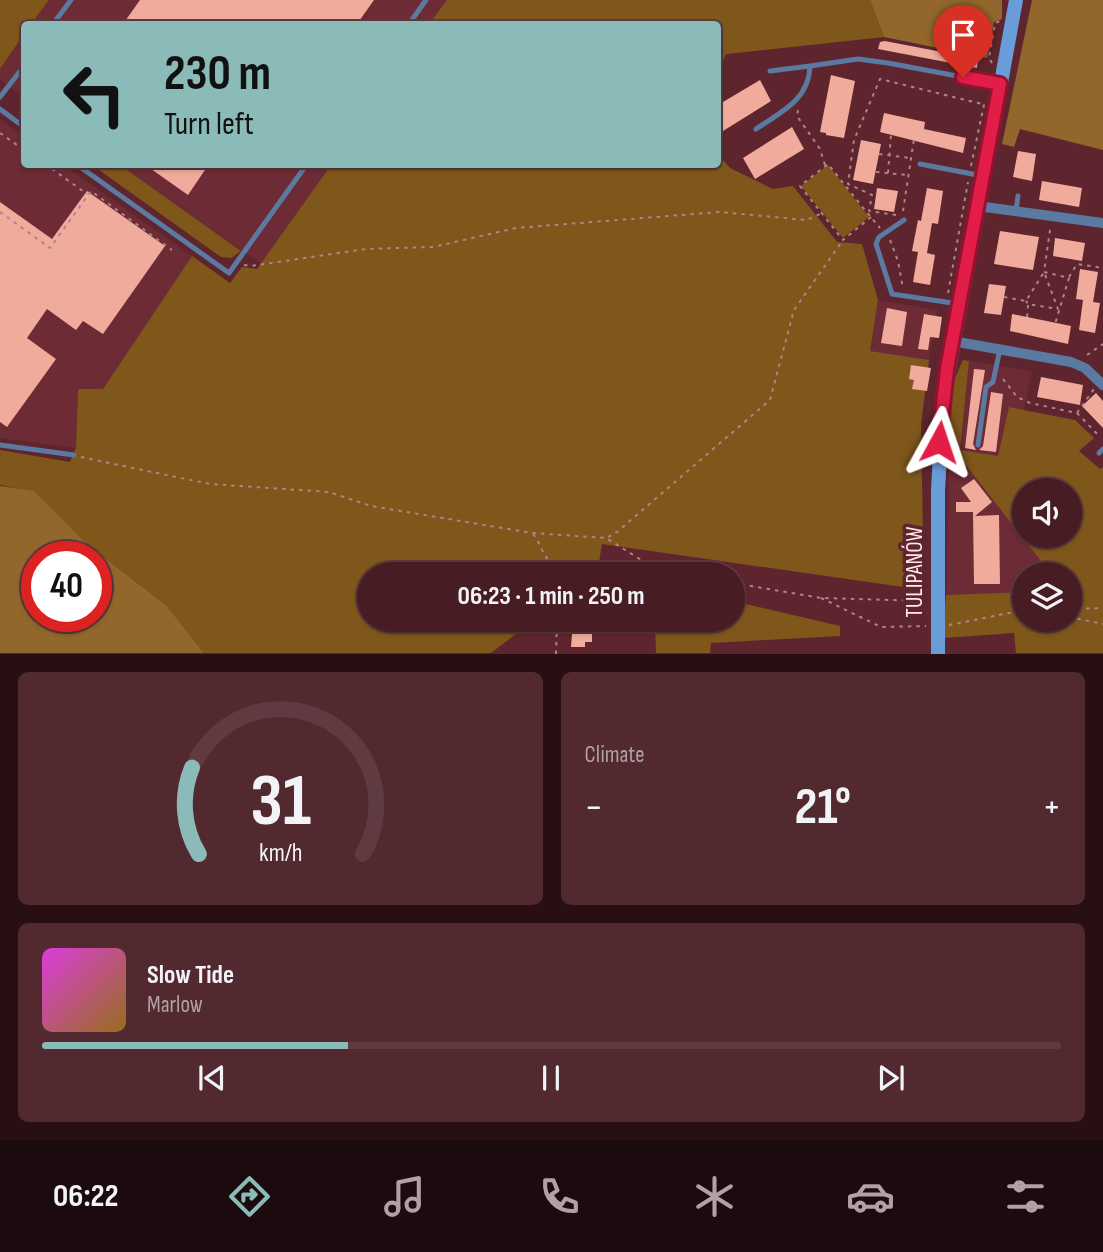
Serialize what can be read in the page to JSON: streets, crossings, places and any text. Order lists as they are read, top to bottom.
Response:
{
  "streets": {
    "street": ["TULIPANÓW"]
  },
  "page": {
    "turn": ["230 m", "Turn left"],
    "limit": "40",
    "trip": "06:23 · 1 min · 250 m",
    "tile": "Climate",
    "heat": ["−", "21°", "+"],
    "song": ["Slow Tide", "Marlow"],
    "tabs": "06:22",
    "gauge": ["31", "km/h"]
  }
}
